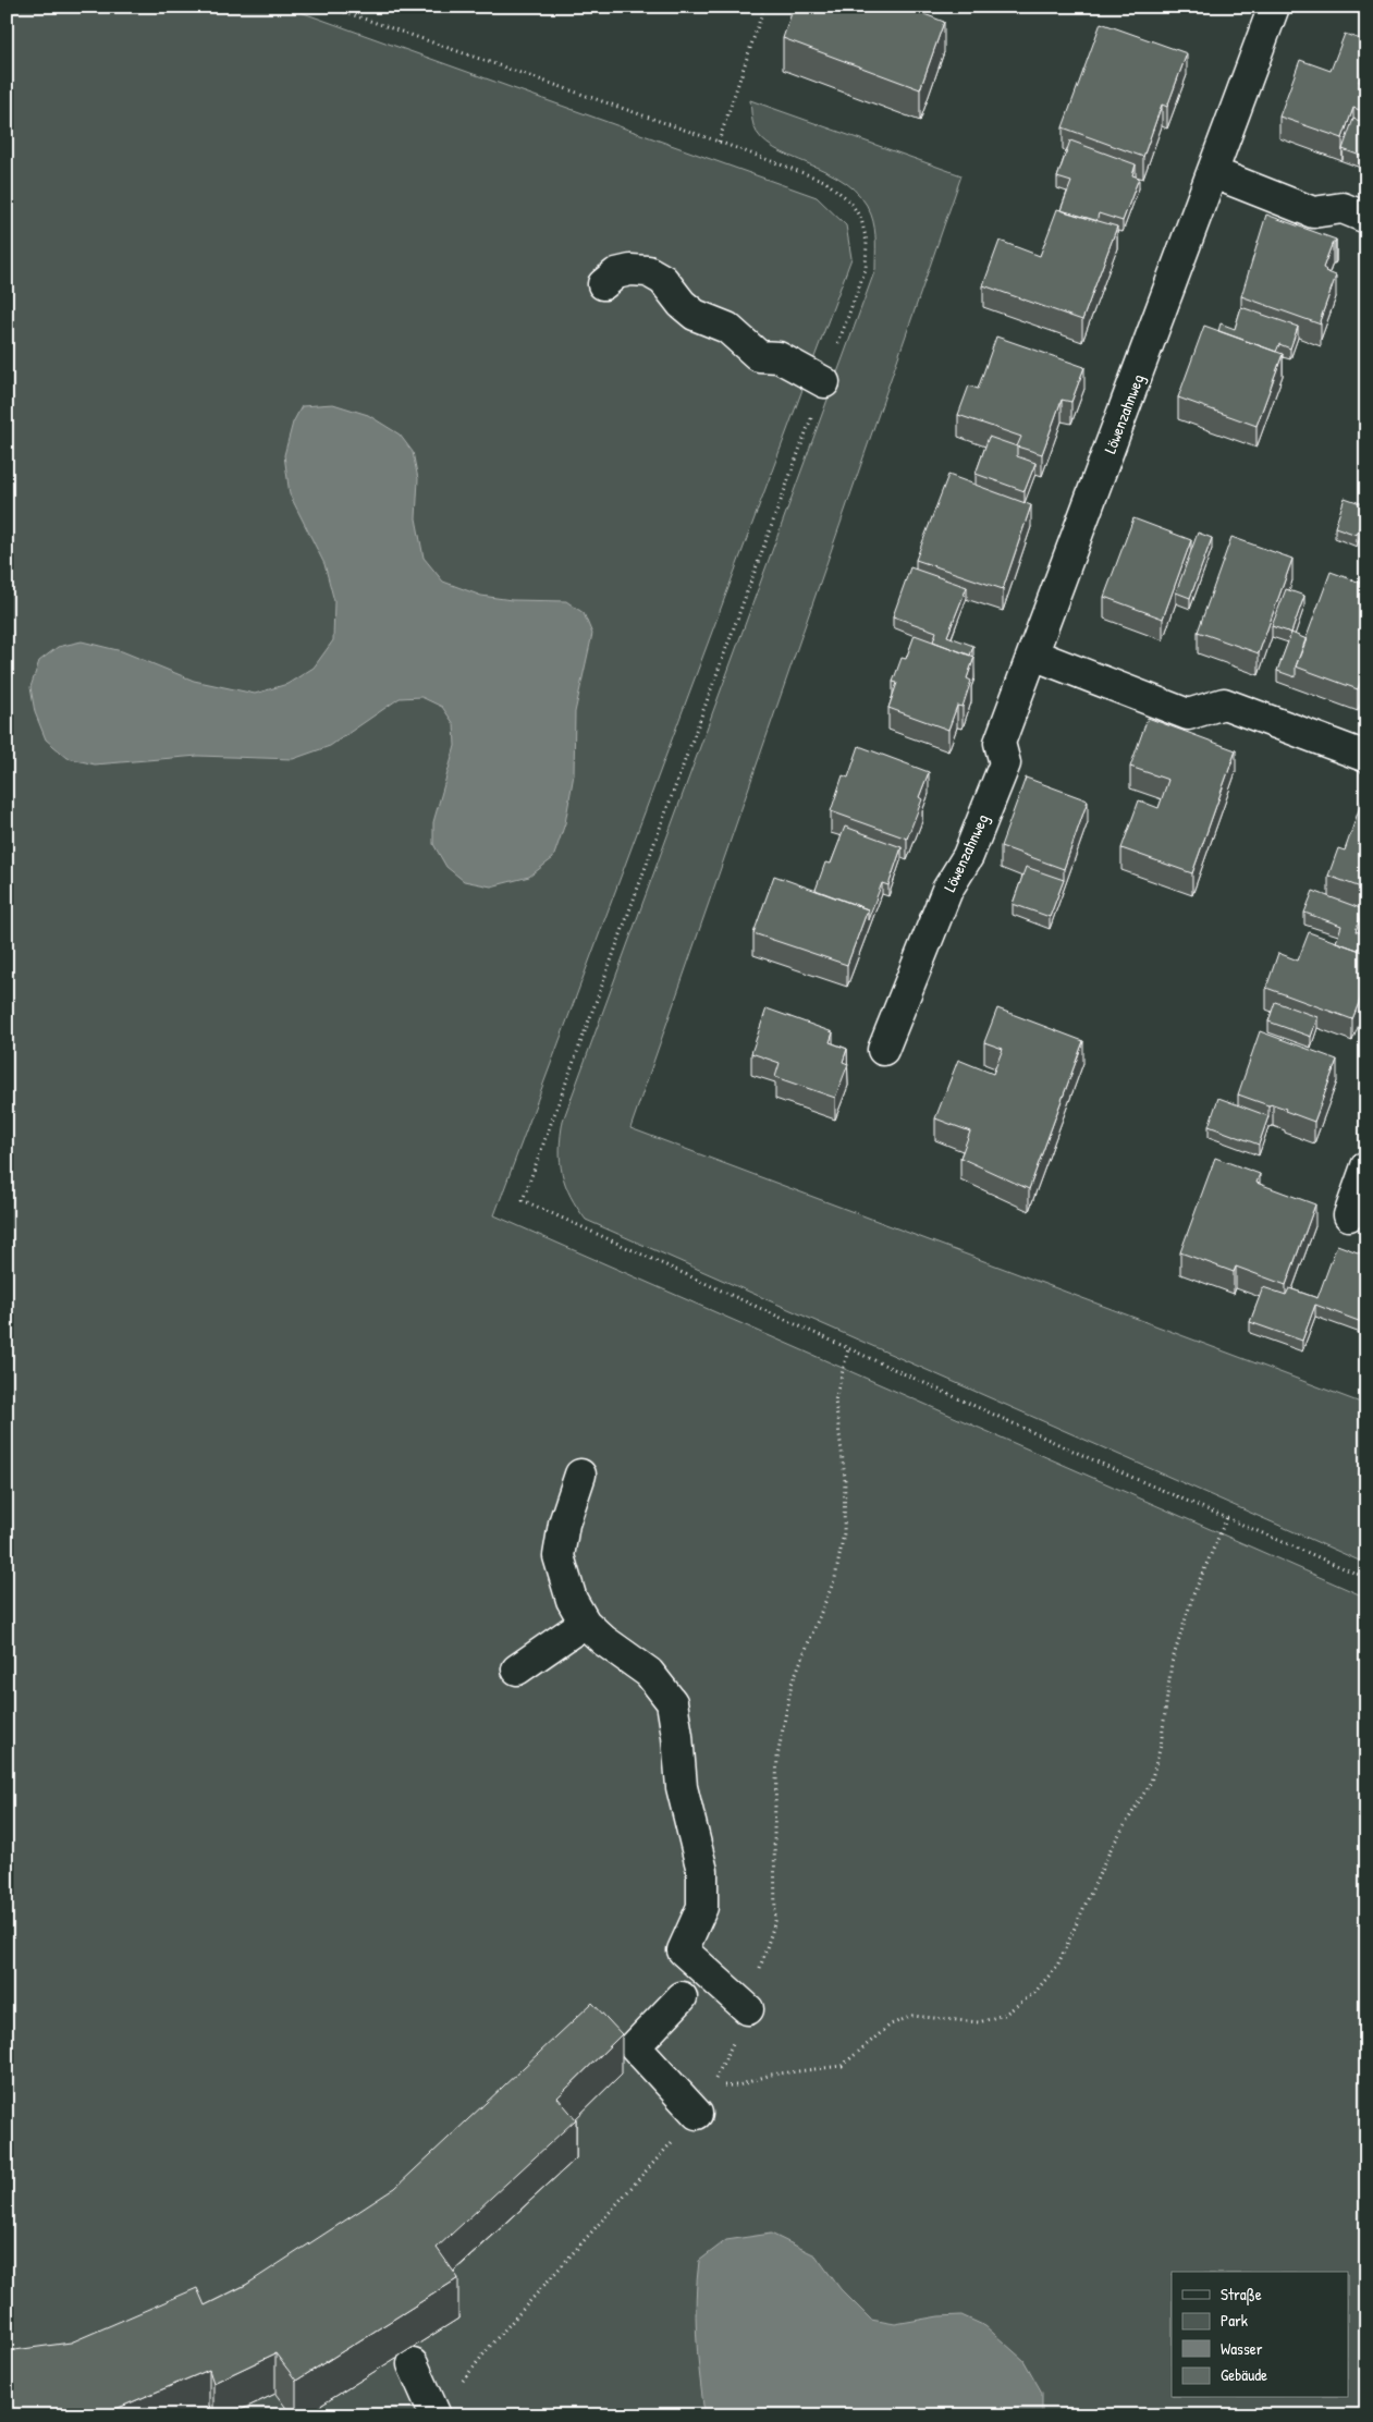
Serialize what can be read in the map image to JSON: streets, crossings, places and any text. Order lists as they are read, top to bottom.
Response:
{
  "streets": {
    "street": ["Löwenzahnweg"]
  },
  "legend": [
    "Straße",
    "Park",
    "Wasser",
    "Gebäude"
  ]
}
